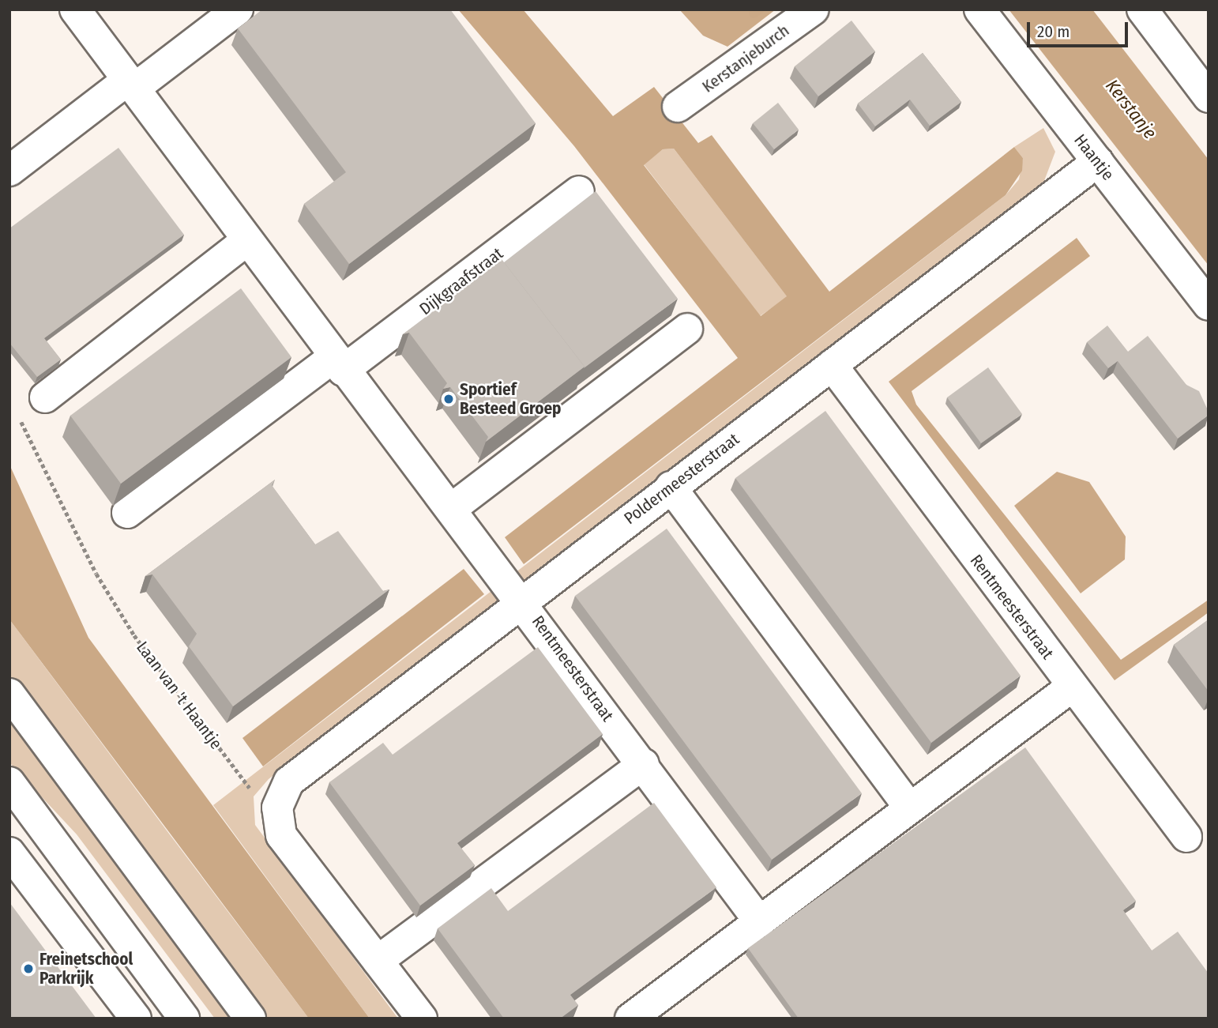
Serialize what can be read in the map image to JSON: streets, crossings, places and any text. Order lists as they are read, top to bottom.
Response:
{
  "streets": {
    "street": [
      "Kerstanjeburch",
      "Haantje",
      "Dijkgraafstraat",
      "Poldermeesterstraat",
      "Rentmeesterstraat"
    ],
    "path": ["Laan van 't Haantje"]
  },
  "crossings": [
    ["Haantje", "Poldermeesterstraat"],
    ["Poldermeesterstraat", "Rentmeesterstraat"],
    ["Poldermeesterstraat", "Laan van 't Haantje"]
  ],
  "water": ["Kerstanje"],
  "places": ["Sportief Besteed Groep", "Freinetschool Parkrijk"],
  "scale_bar": "20 m"
}
